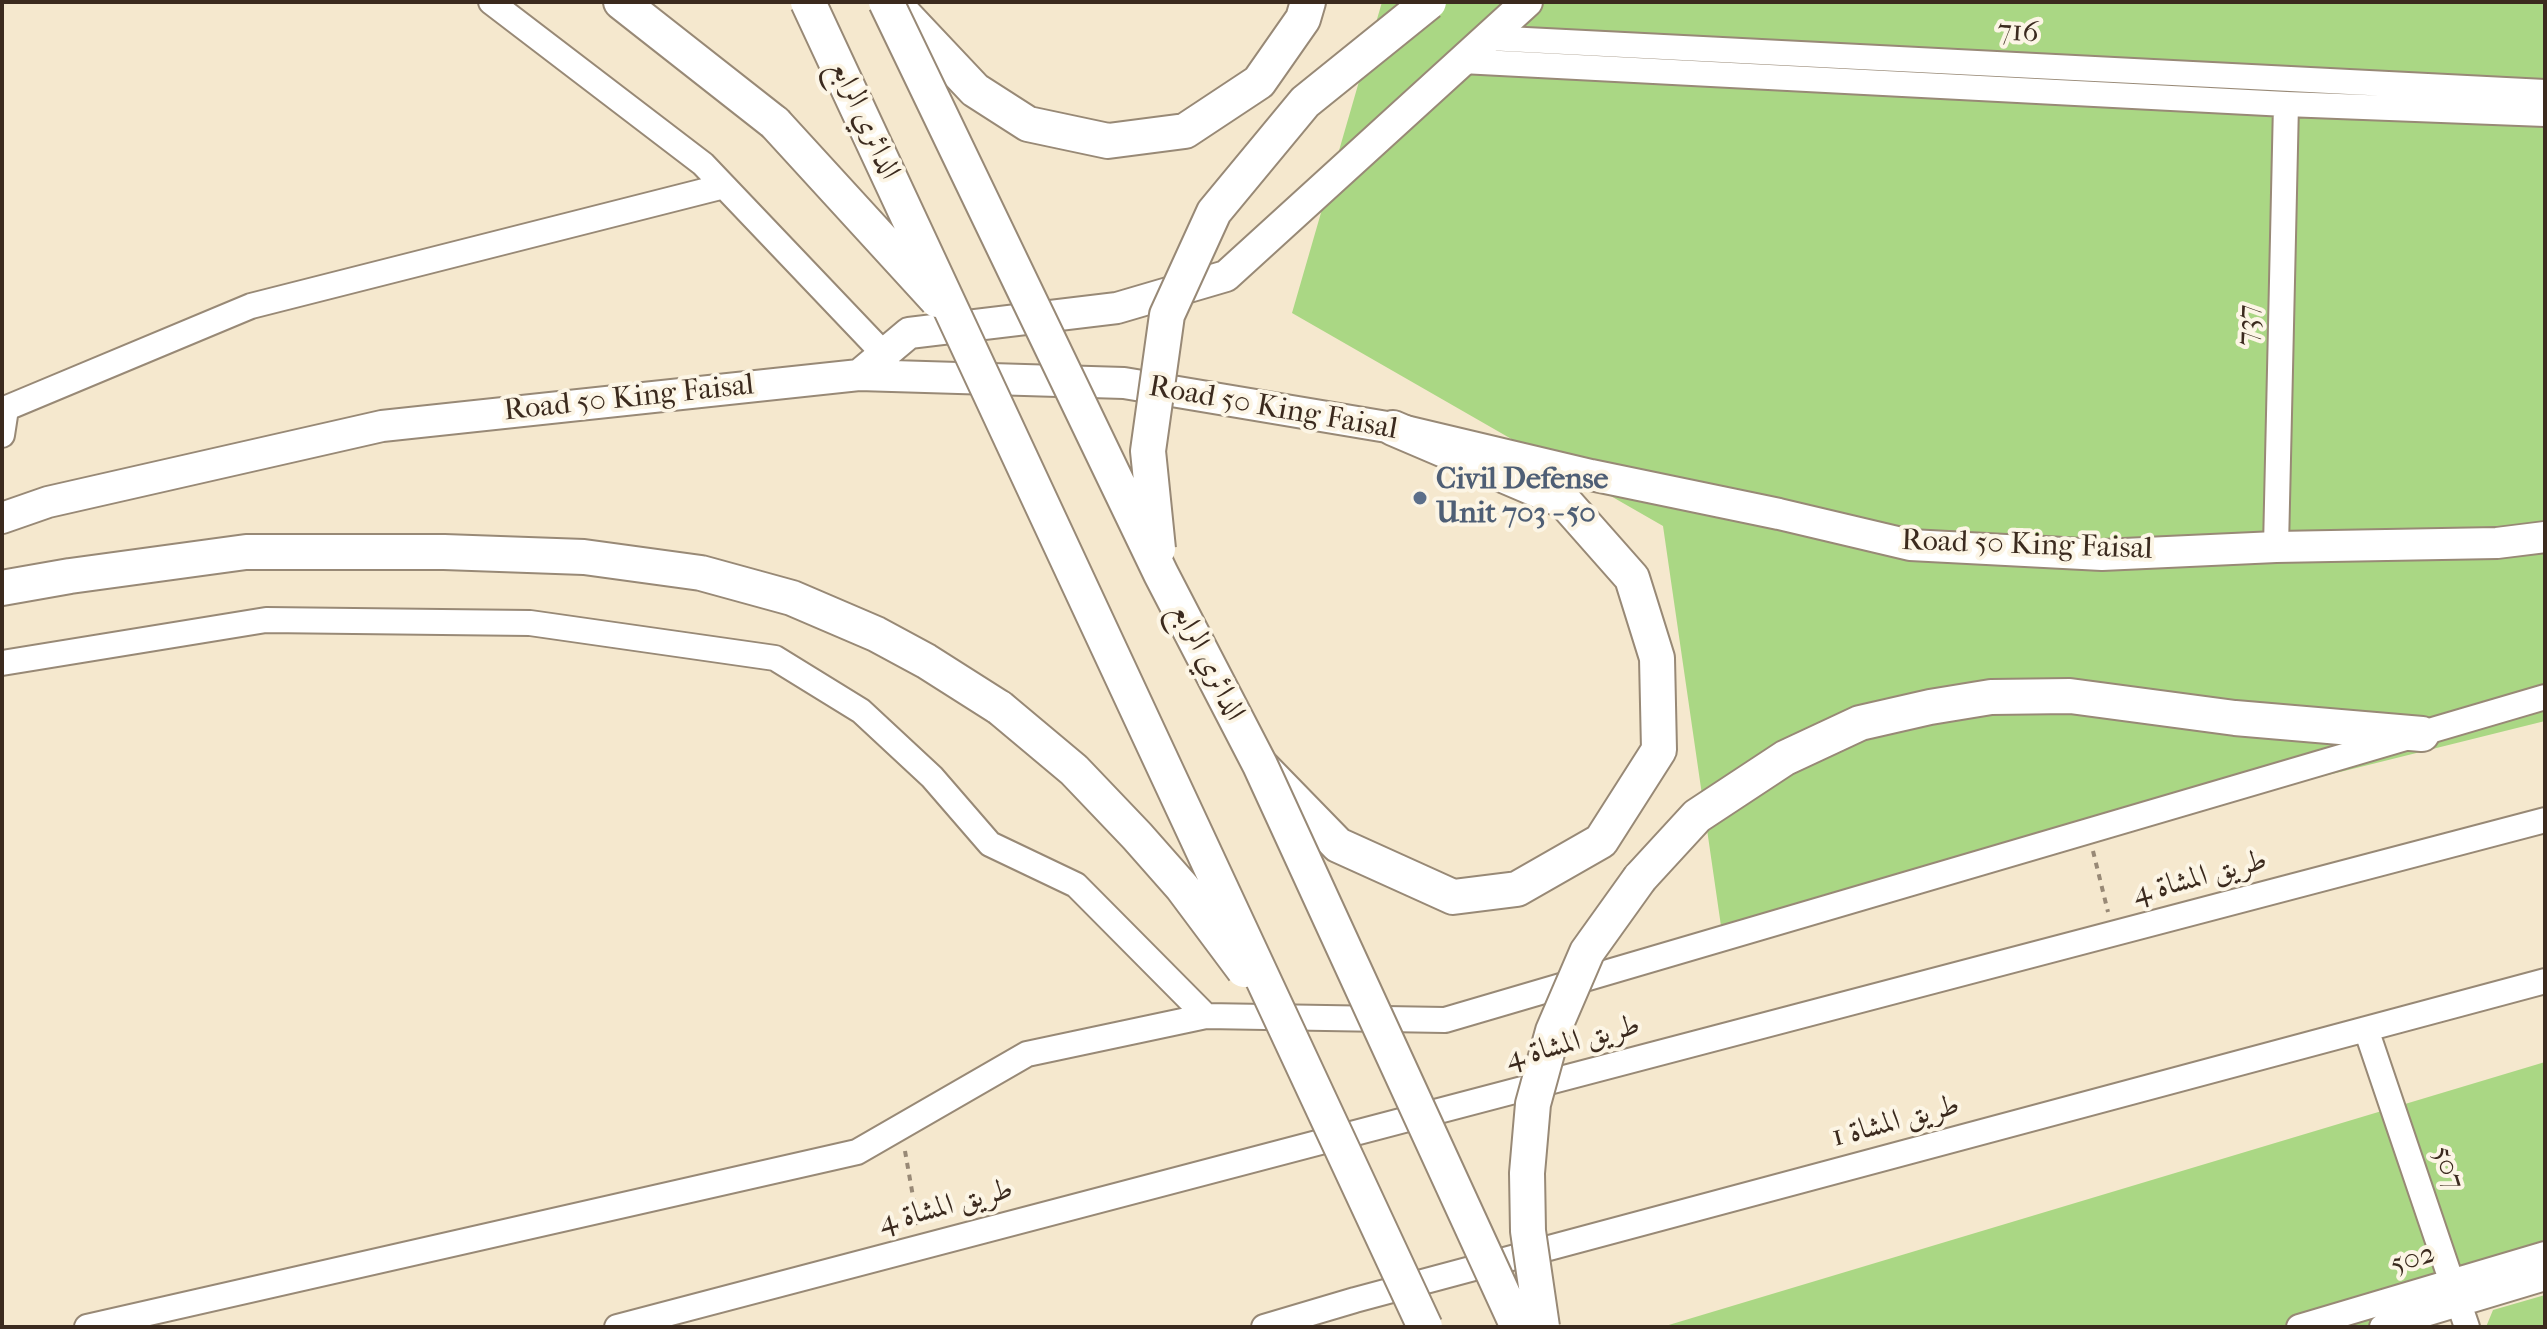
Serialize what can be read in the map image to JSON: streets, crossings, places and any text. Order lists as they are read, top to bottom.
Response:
{
  "streets": {
    "highway": ["الدائري الرابع"],
    "main road": ["Road 50 King Faisal"],
    "street": [
      "716",
      "737",
      "طريق المشاة 4",
      "طريق المشاة 1",
      "507",
      "502"
    ]
  },
  "crossings": [
    ["737", "Road 50 King Faisal"],
    ["طريق المشاة 1", "507"],
    ["507", "502"]
  ],
  "places": ["Civil Defense Unit 703 - 50"]
}
